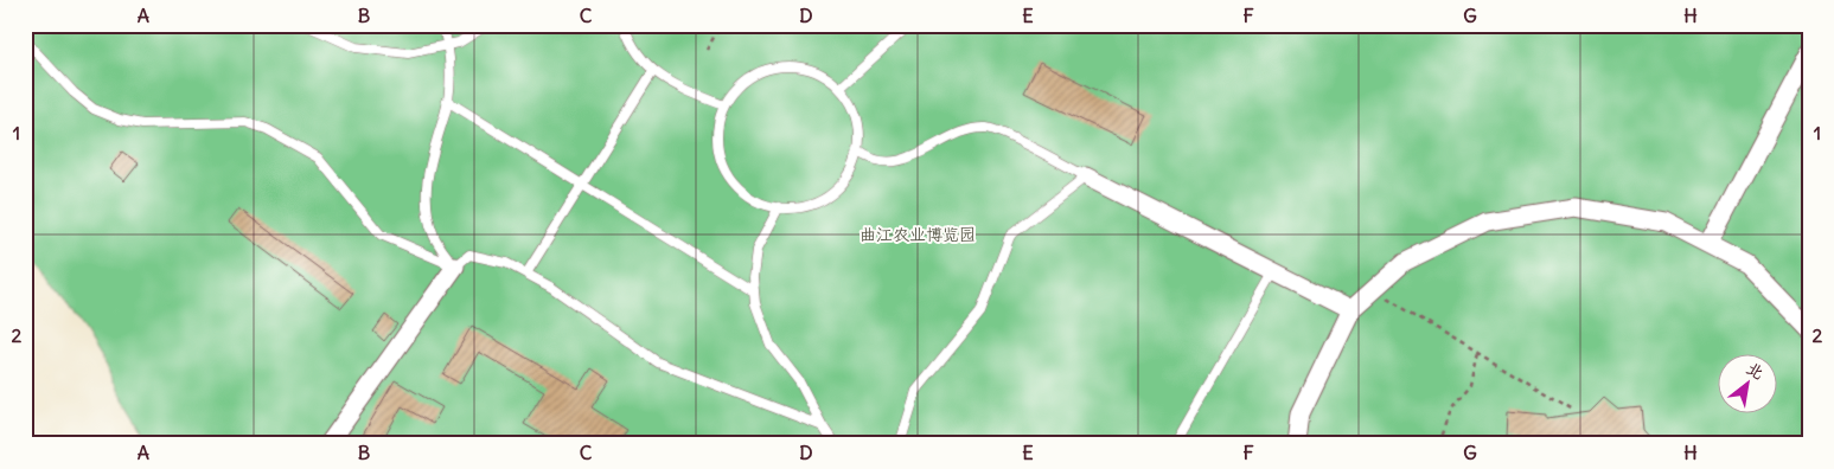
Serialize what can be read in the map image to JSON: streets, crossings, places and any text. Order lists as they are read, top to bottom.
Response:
{
  "parks": ["曲江农业博览园"],
  "north": "top right",
  "grid": {
    "columns": [
      "A",
      "B",
      "C",
      "D",
      "E",
      "F",
      "G",
      "H"
    ],
    "rows": ["1", "2"]
  }
}
